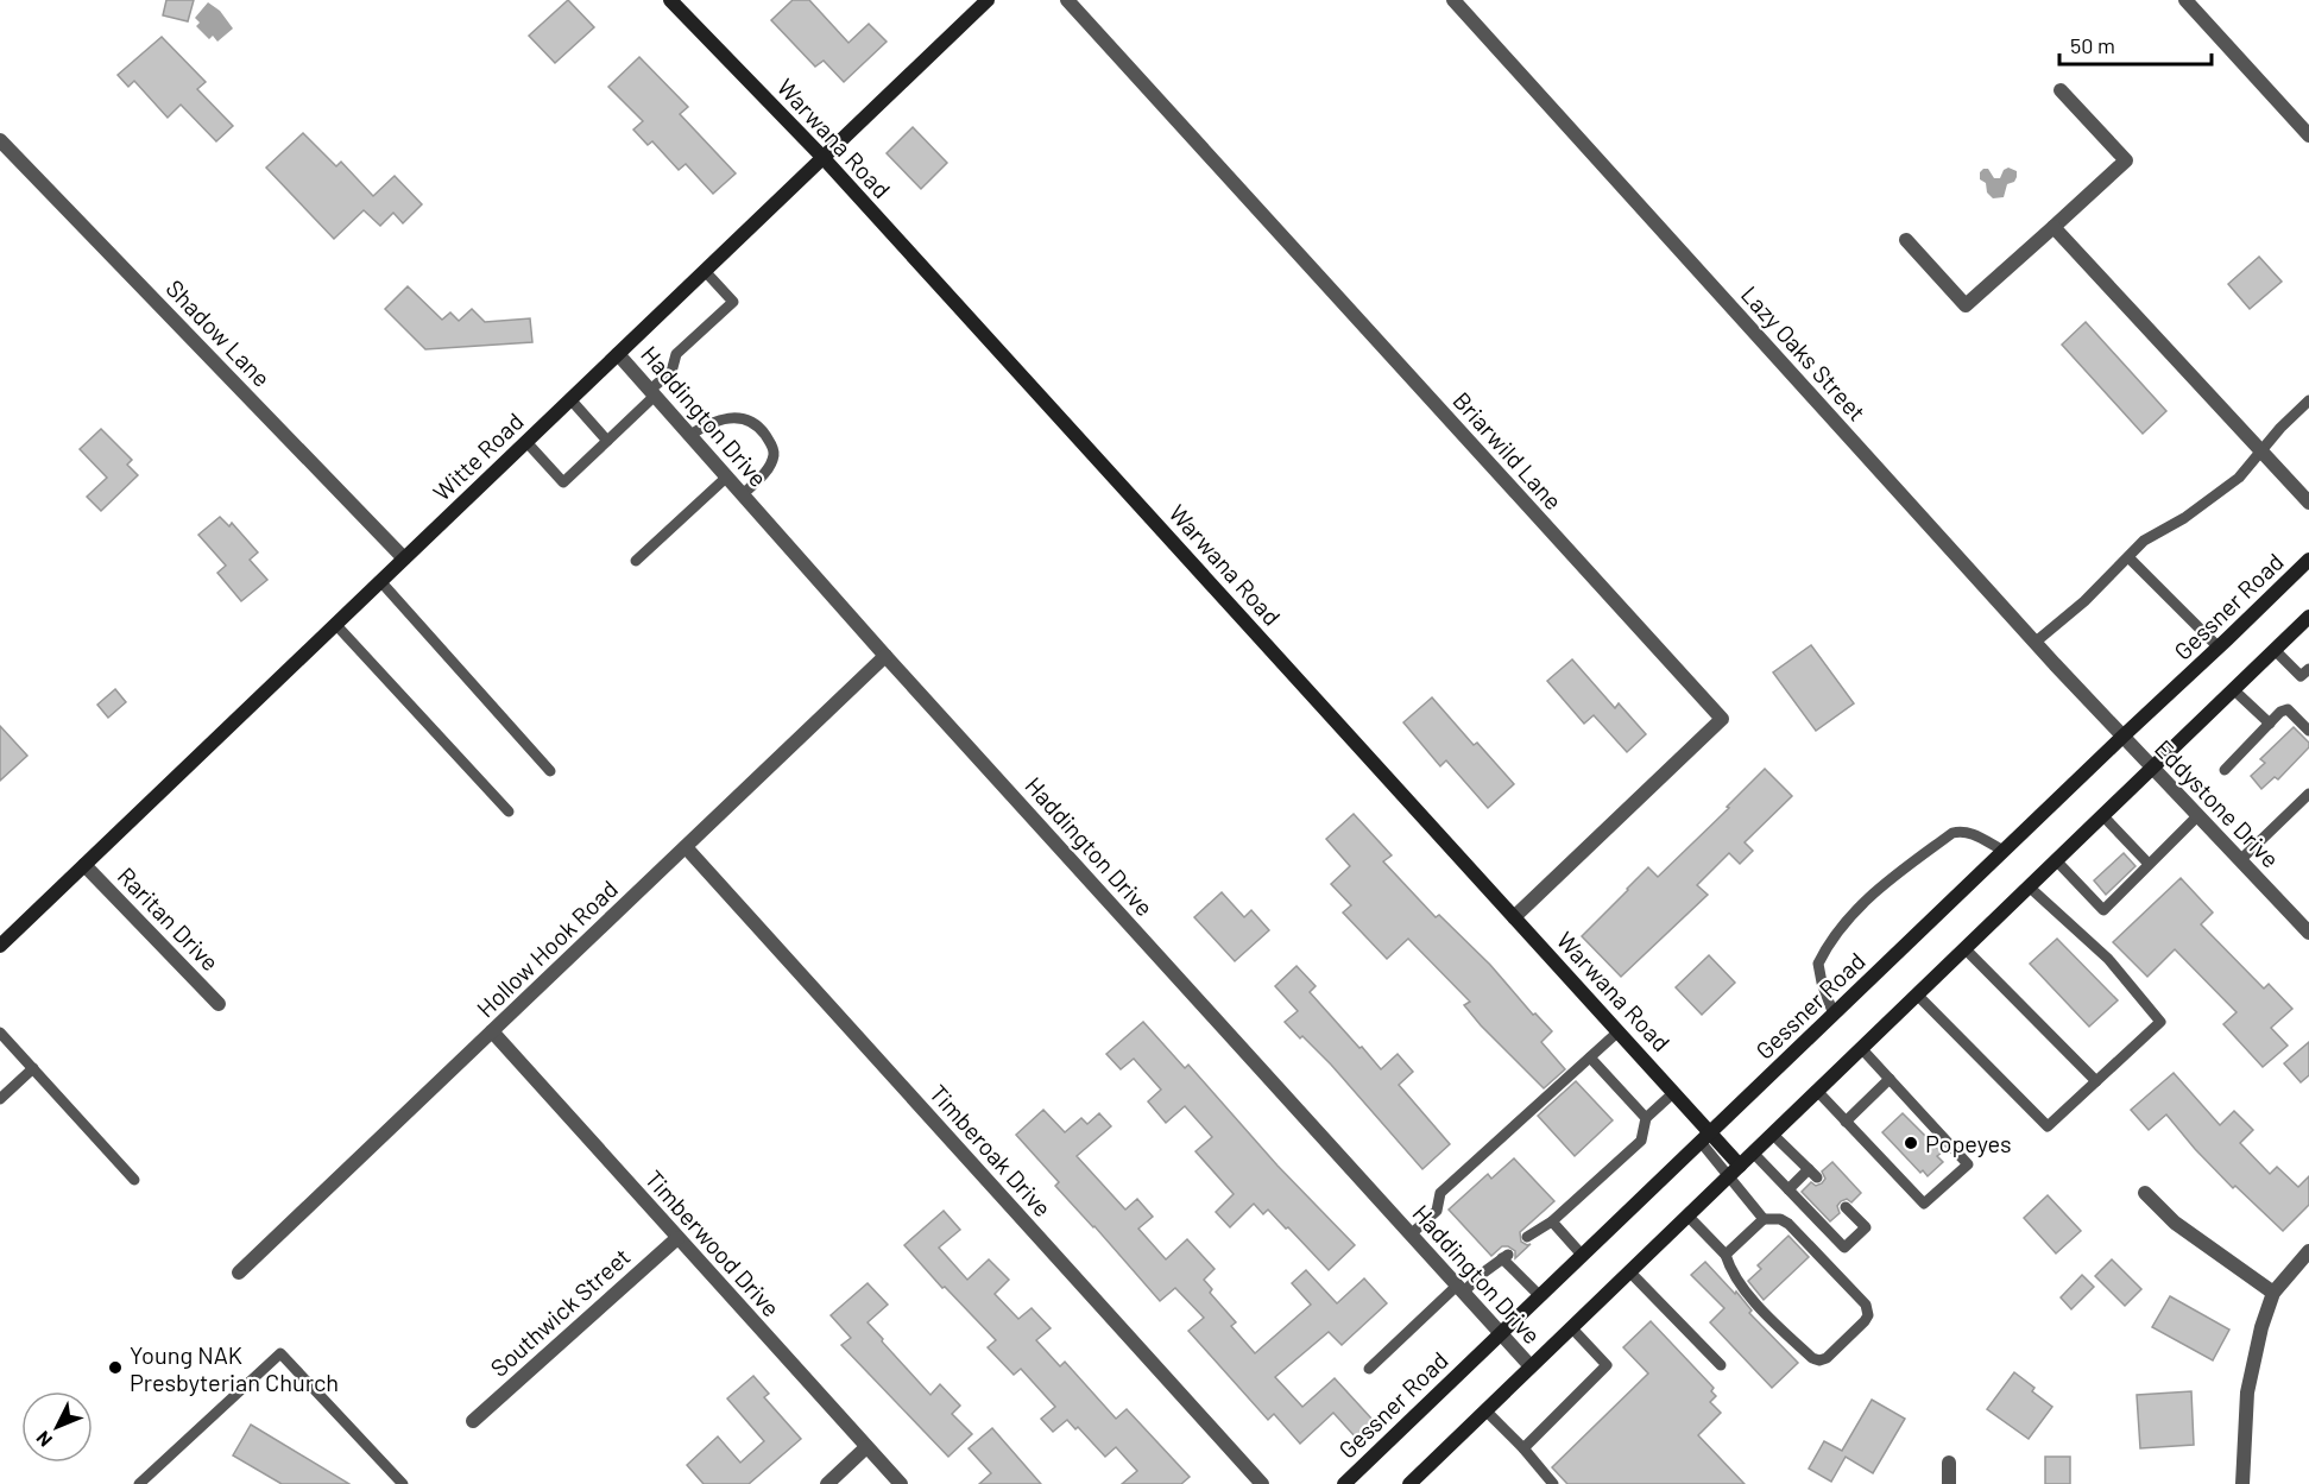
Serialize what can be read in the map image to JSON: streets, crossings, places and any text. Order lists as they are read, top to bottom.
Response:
{
  "streets": {
    "street": [
      "Warwana Road",
      "Shadow Lane",
      "Lazy Oaks Street",
      "Haddington Drive",
      "Briarwild Lane",
      "Witte Road",
      "Gessner Road",
      "Eddystone Drive",
      "Raritan Drive",
      "Hollow Hook Road",
      "Timberoak Drive",
      "Timberwood Drive",
      "Southwick Street"
    ]
  },
  "crossings": [
    ["Warwana Road", "Briarwild Lane"],
    ["Warwana Road", "Witte Road"],
    ["Warwana Road", "Gessner Road"],
    ["Shadow Lane", "Witte Road"],
    ["Lazy Oaks Street", "Gessner Road"],
    ["Lazy Oaks Street", "Eddystone Drive"],
    ["Haddington Drive", "Witte Road"],
    ["Haddington Drive", "Gessner Road"],
    ["Haddington Drive", "Hollow Hook Road"],
    ["Witte Road", "Raritan Drive"],
    ["Gessner Road", "Eddystone Drive"],
    ["Hollow Hook Road", "Timberoak Drive"],
    ["Hollow Hook Road", "Timberwood Drive"],
    ["Timberwood Drive", "Southwick Street"]
  ],
  "places": ["Popeyes", "Young NAK Presbyterian Church"],
  "scale_bar": "50 m",
  "north": "bottom left"
}
